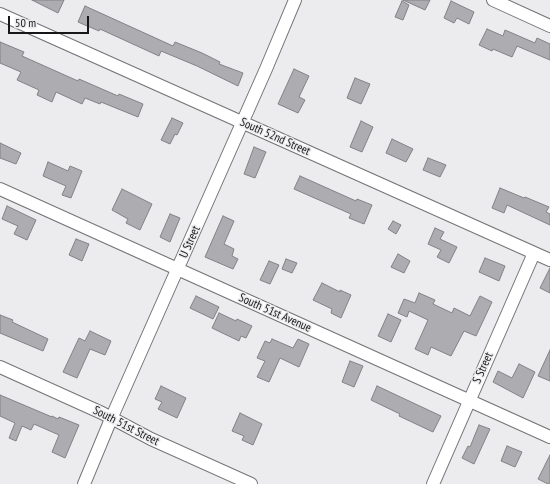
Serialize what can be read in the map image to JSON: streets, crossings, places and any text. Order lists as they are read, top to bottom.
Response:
{
  "streets": {
    "street": [
      "South 52nd Street",
      "U Street",
      "South 51st Avenue",
      "S Street",
      "South 51st Street"
    ]
  },
  "crossings": [
    ["South 52nd Street", "U Street"],
    ["South 52nd Street", "S Street"],
    ["U Street", "South 51st Avenue"],
    ["U Street", "South 51st Street"],
    ["South 51st Avenue", "S Street"]
  ],
  "scale_bar": "50 m"
}
